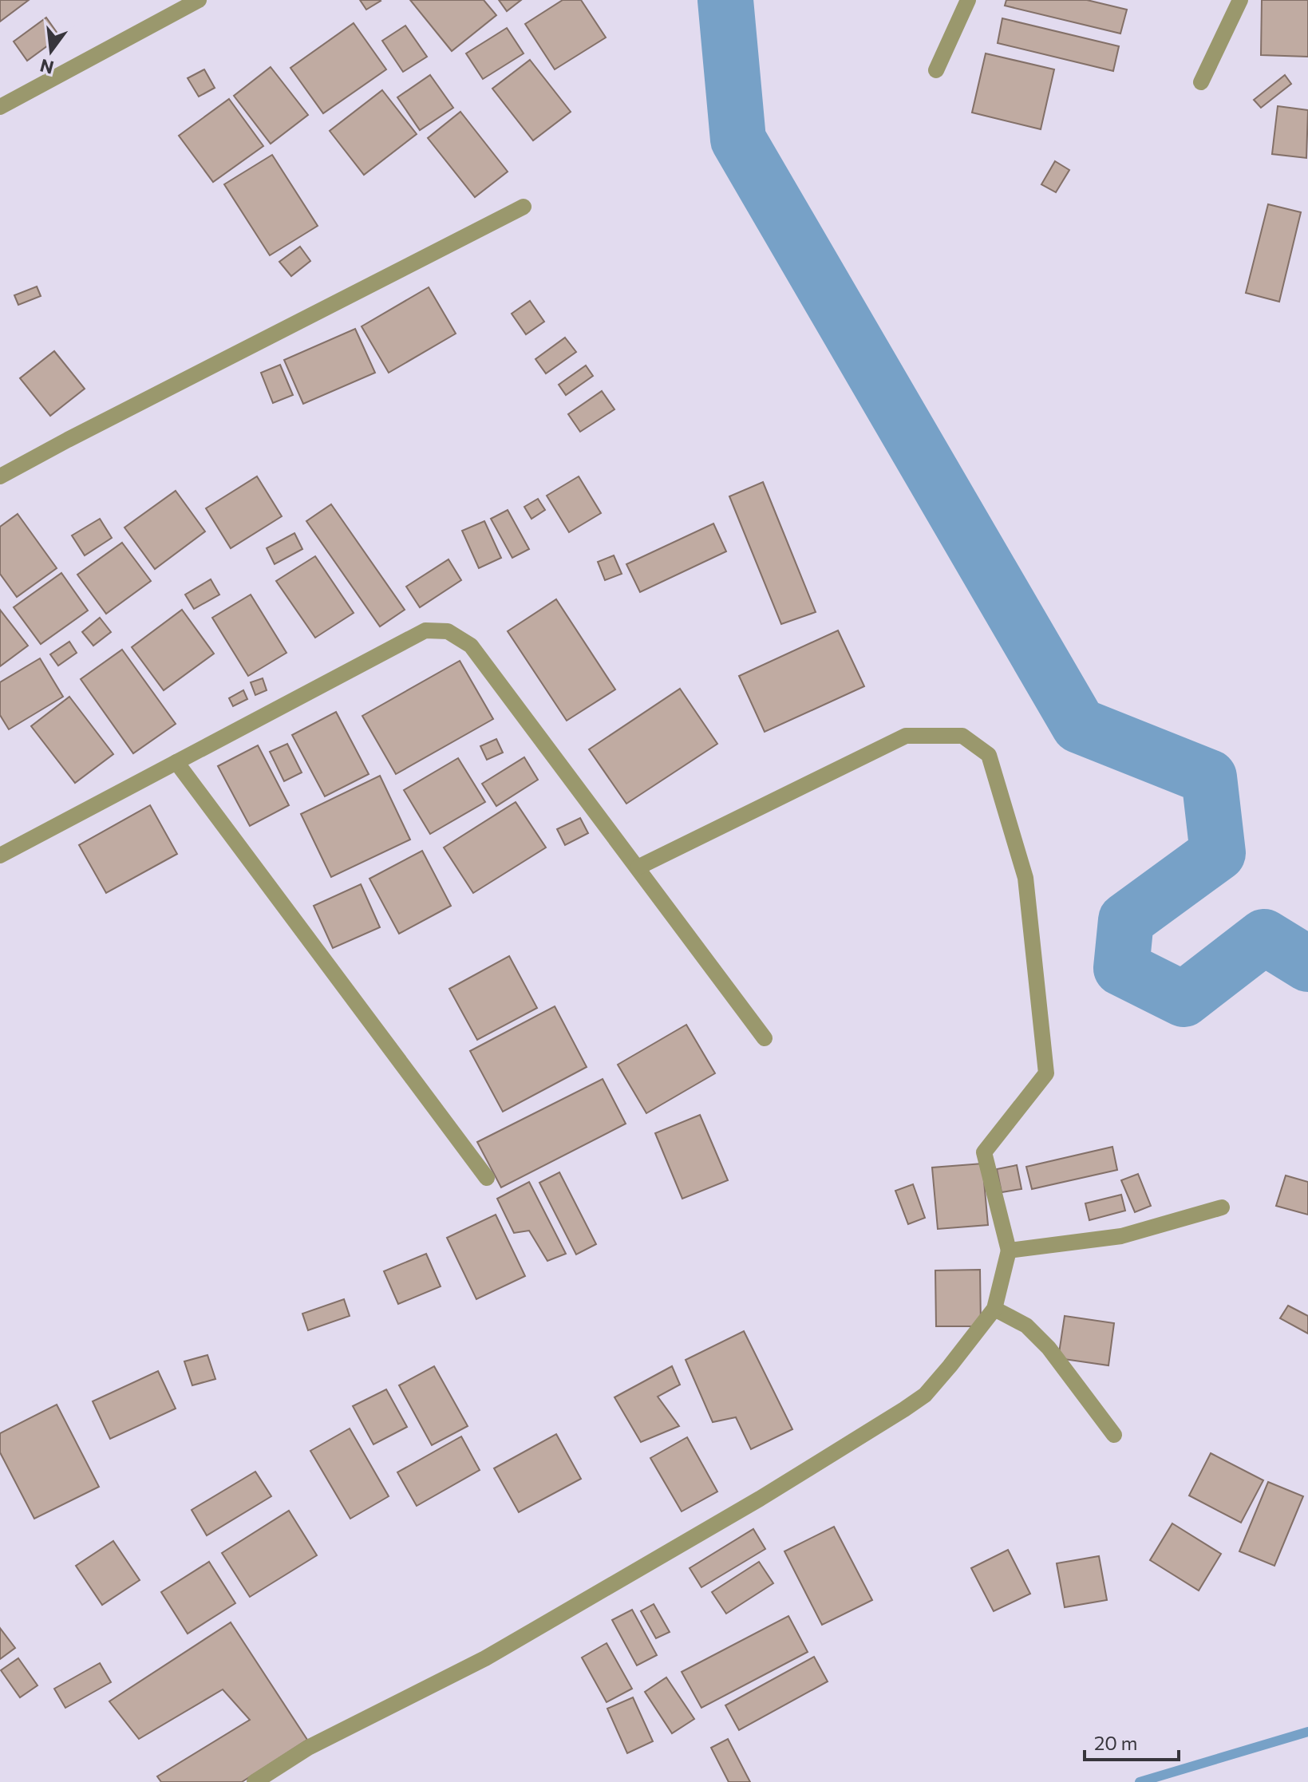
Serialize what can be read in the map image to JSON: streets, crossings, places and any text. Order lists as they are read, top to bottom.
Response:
{
  "scale_bar": "20 m",
  "north": "bottom"
}
